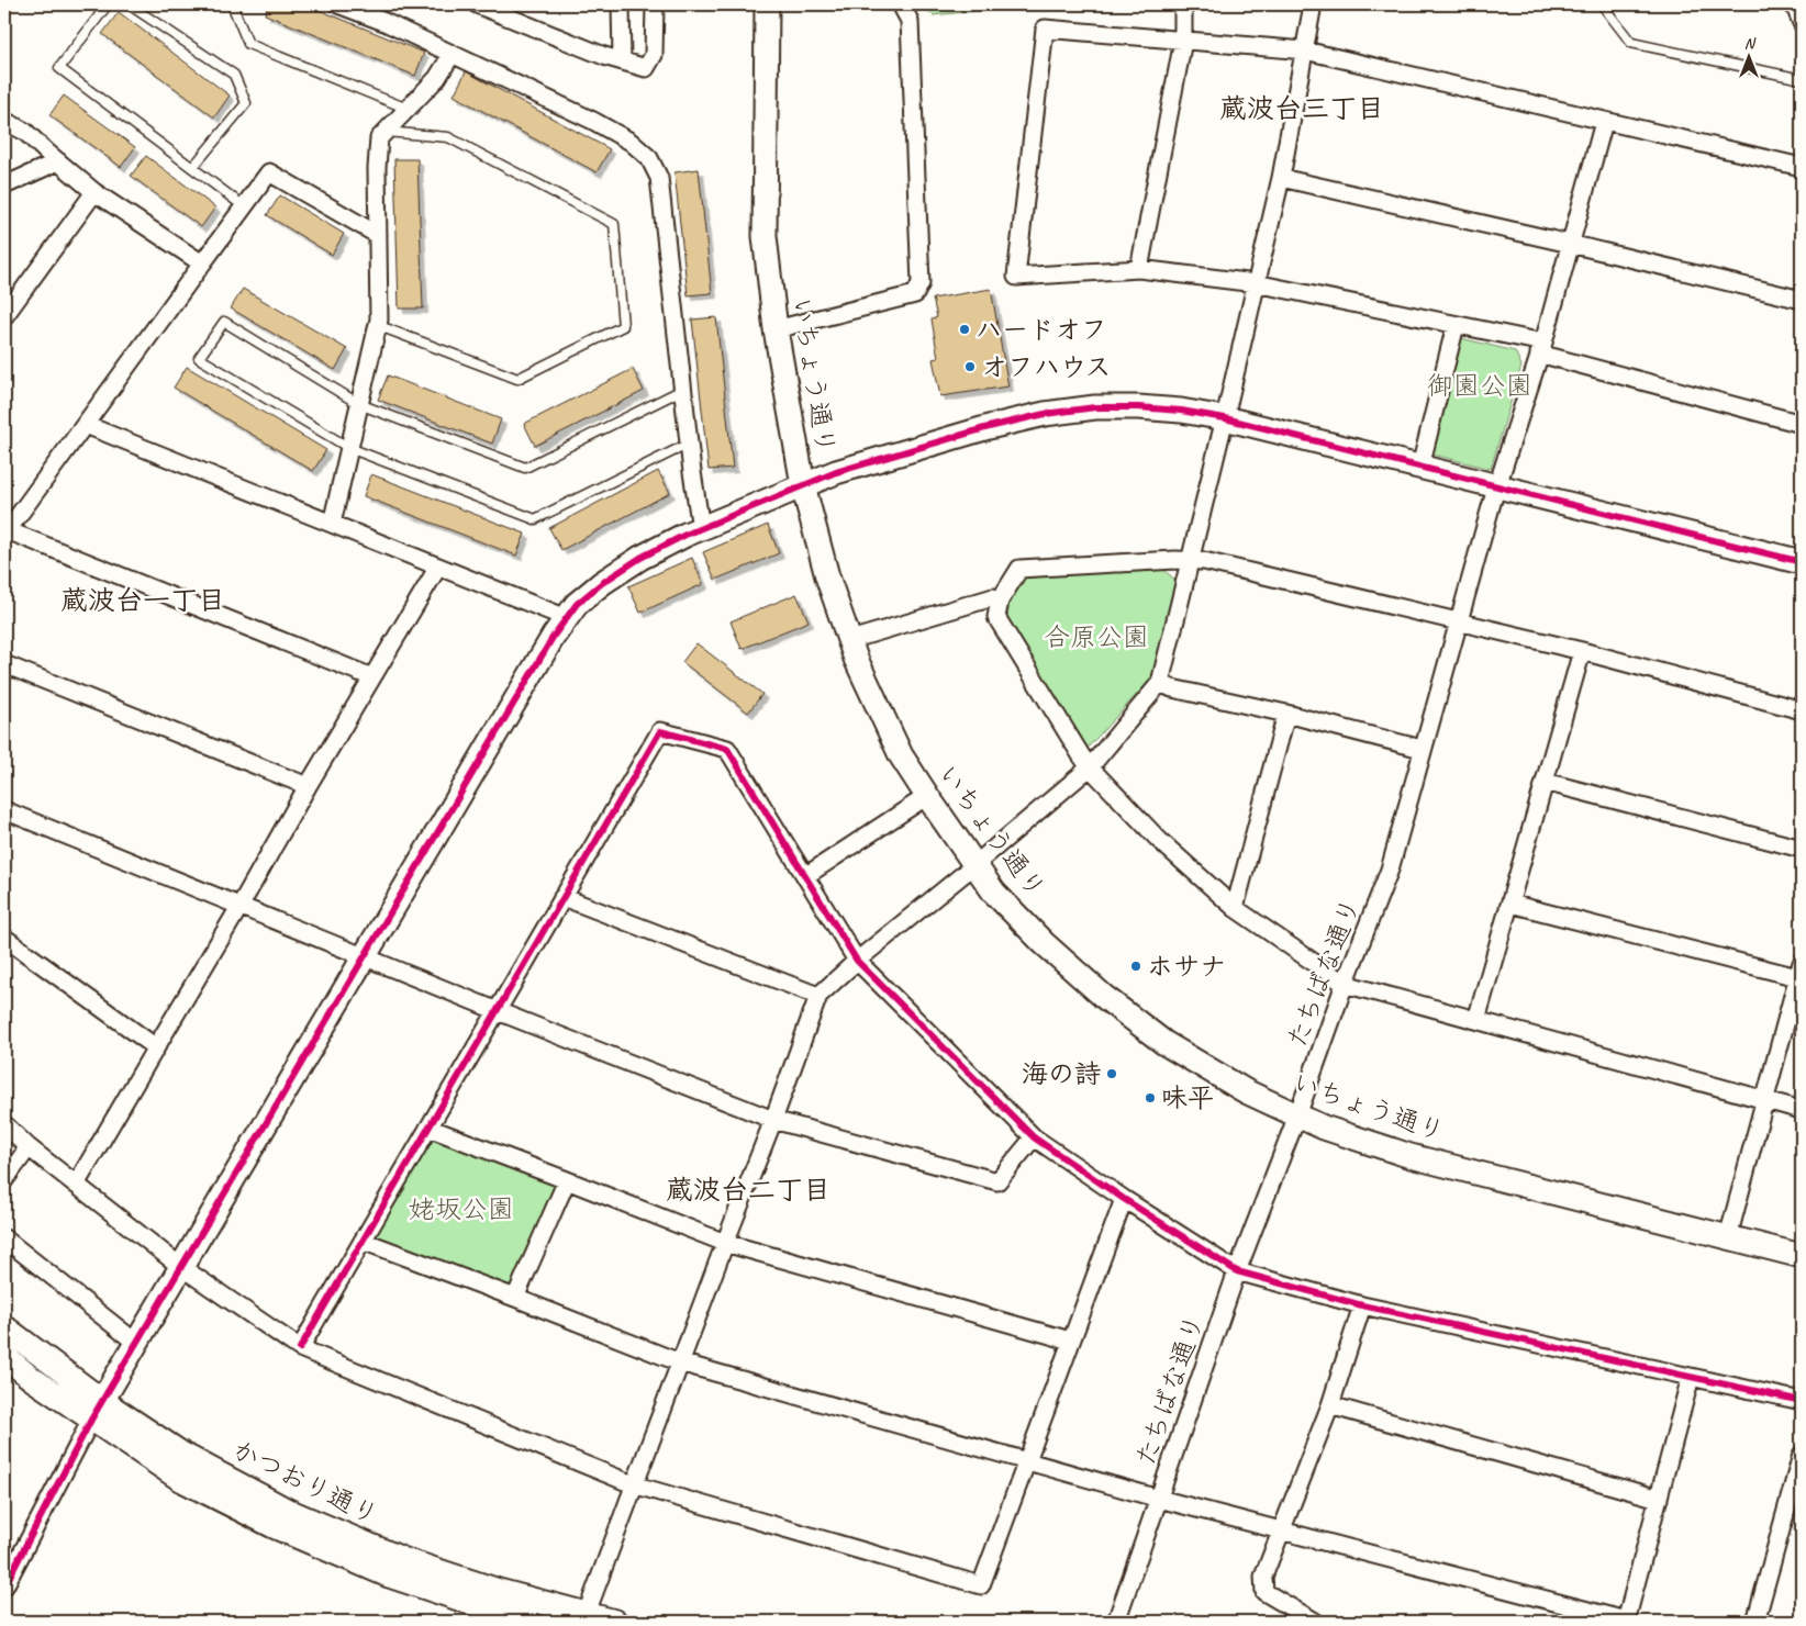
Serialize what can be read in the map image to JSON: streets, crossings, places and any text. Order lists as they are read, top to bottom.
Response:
{
  "streets": {
    "street": ["いちょう通り", "たちばな通り", "かつおり通り"]
  },
  "crossings": [
    ["いちょう通り", "たちばな通り"]
  ],
  "districts": ["蔵波台三丁目", "蔵波台一丁目", "蔵波台二丁目"],
  "parks": ["御園公園", "合原公園", "姥坂公園"],
  "places": [
    "ハードオフ",
    "オフハウス",
    "ホサナ",
    "海の詩",
    "味平"
  ],
  "north": "top"
}
